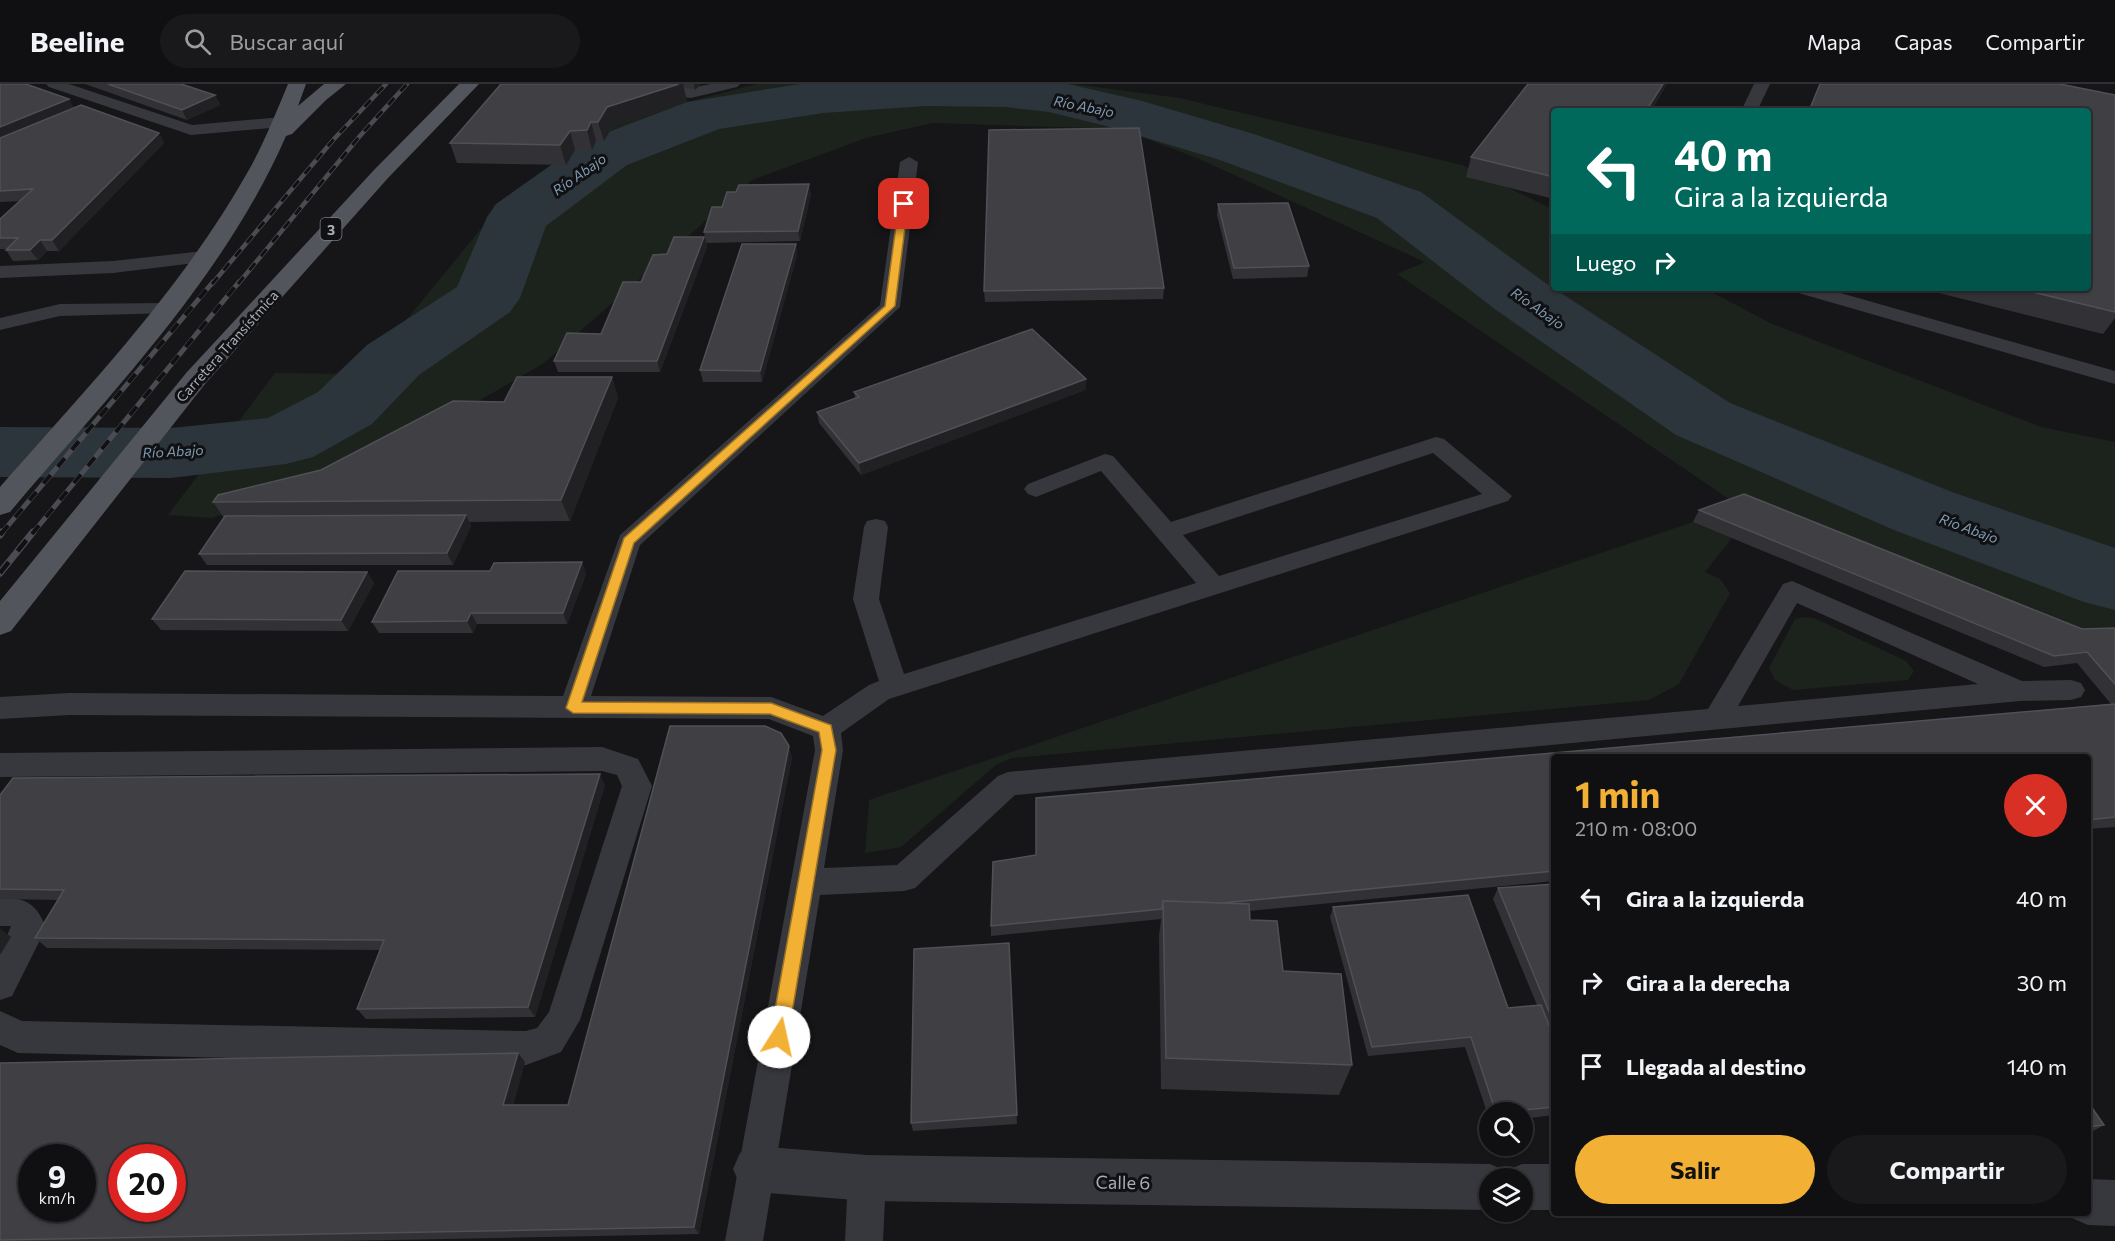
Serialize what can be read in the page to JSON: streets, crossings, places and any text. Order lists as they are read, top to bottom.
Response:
{
  "streets": {
    "main road": ["3", "Carretera Transístmica"],
    "street": ["Calle 6"]
  },
  "water": ["Río Abajo"],
  "page": {
    "header": "Beeline",
    "search": "Buscar aquí",
    "nav": ["Mapa", "Capas", "Compartir"],
    "turn": ["40 m", "Gira a la izquierda"],
    "then": "Luego",
    "heading": ["1 min", "210 m · 08:00"],
    "list": [
      {
        "name": "Gira a la izquierda",
        "value": "40 m"
      },
      {
        "name": "Gira a la derecha",
        "value": "30 m"
      },
      {
        "name": "Llegada al destino",
        "value": "140 m"
      }
    ],
    "buttons": ["Salir", "Compartir"],
    "speed": "9 km/h",
    "limit": "20"
  }
}
